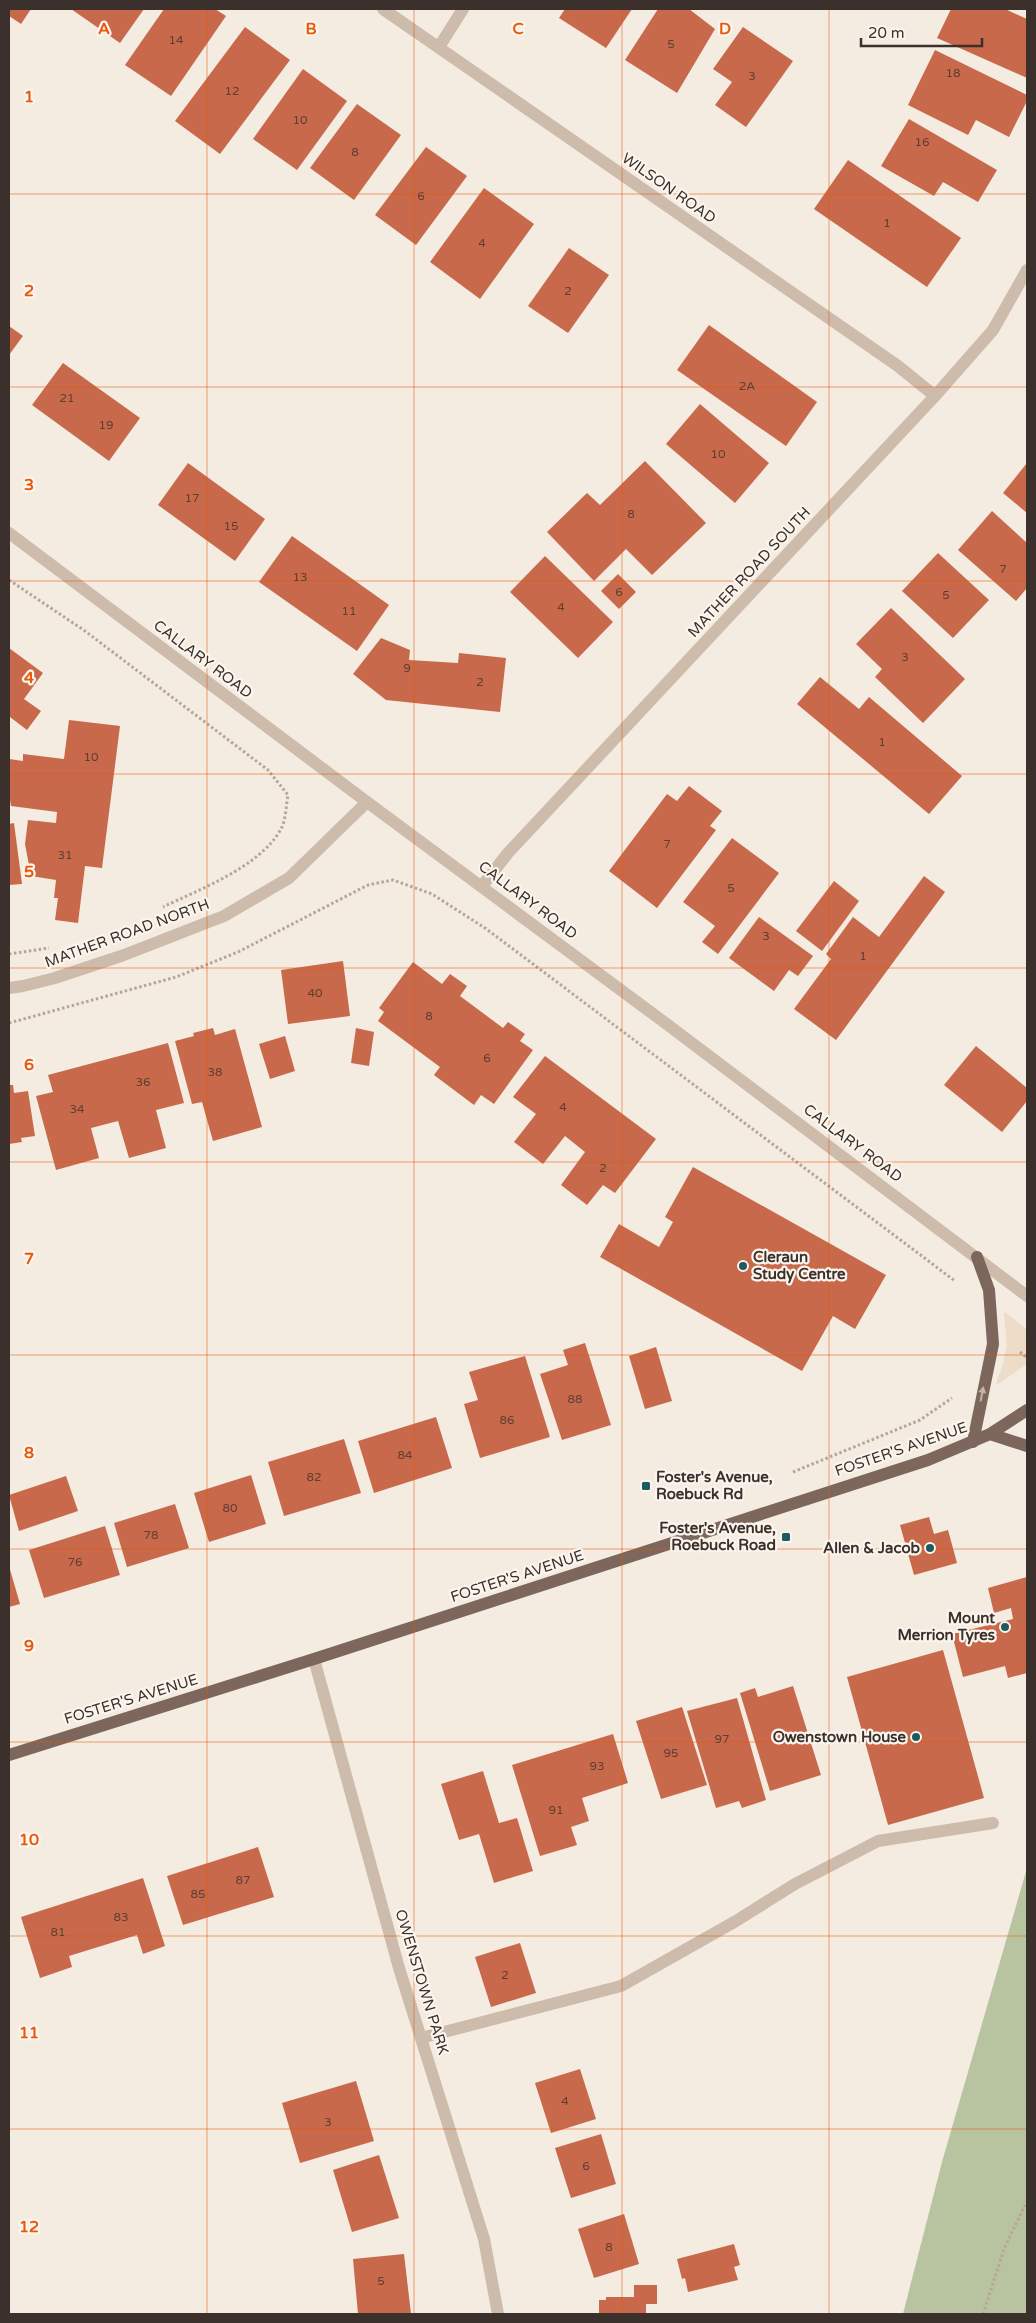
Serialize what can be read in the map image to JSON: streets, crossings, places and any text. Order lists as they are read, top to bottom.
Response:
{
  "streets": {
    "main road": ["FOSTER'S AVENUE"],
    "street": [
      "WILSON ROAD",
      "MATHER ROAD SOUTH",
      "CALLARY ROAD",
      "MATHER ROAD NORTH",
      "OWENSTOWN PARK"
    ]
  },
  "crossings": [
    ["WILSON ROAD", "MATHER ROAD SOUTH"],
    ["MATHER ROAD SOUTH", "CALLARY ROAD"],
    ["CALLARY ROAD", "MATHER ROAD NORTH"],
    ["FOSTER'S AVENUE", "OWENSTOWN PARK"]
  ],
  "places": {
    "other": [
      "Cleraun Study Centre",
      "Allen & Jacob",
      "Mount Merrion Tyres",
      "Owenstown House"
    ],
    "transit": ["Foster's Avenue, Roebuck Rd", "Foster's Avenue, Roebuck Road"]
  },
  "house_numbers": [
    "14",
    "5",
    "18",
    "3",
    "12",
    "10",
    "16",
    "8",
    "6",
    "1",
    "4",
    "2",
    "2A",
    "21",
    "19",
    "10",
    "17",
    "8",
    "15",
    "7",
    "13",
    "6",
    "5",
    "4",
    "11",
    "3",
    "9",
    "2",
    "1",
    "10",
    "7",
    "31",
    "5",
    "3",
    "1",
    "40",
    "8",
    "6",
    "38",
    "36",
    "4",
    "34",
    "2",
    "88",
    "86",
    "84",
    "82",
    "80",
    "78",
    "76",
    "97",
    "95",
    "93",
    "91",
    "87",
    "85",
    "83",
    "81",
    "2",
    "4",
    "3",
    "6",
    "8",
    "5"
  ],
  "scale_bar": "20 m",
  "grid": {
    "columns": [
      "A",
      "B",
      "C",
      "D"
    ],
    "rows": [
      "1",
      "2",
      "3",
      "4",
      "5",
      "6",
      "7",
      "8",
      "9",
      "10",
      "11",
      "12"
    ]
  }
}
